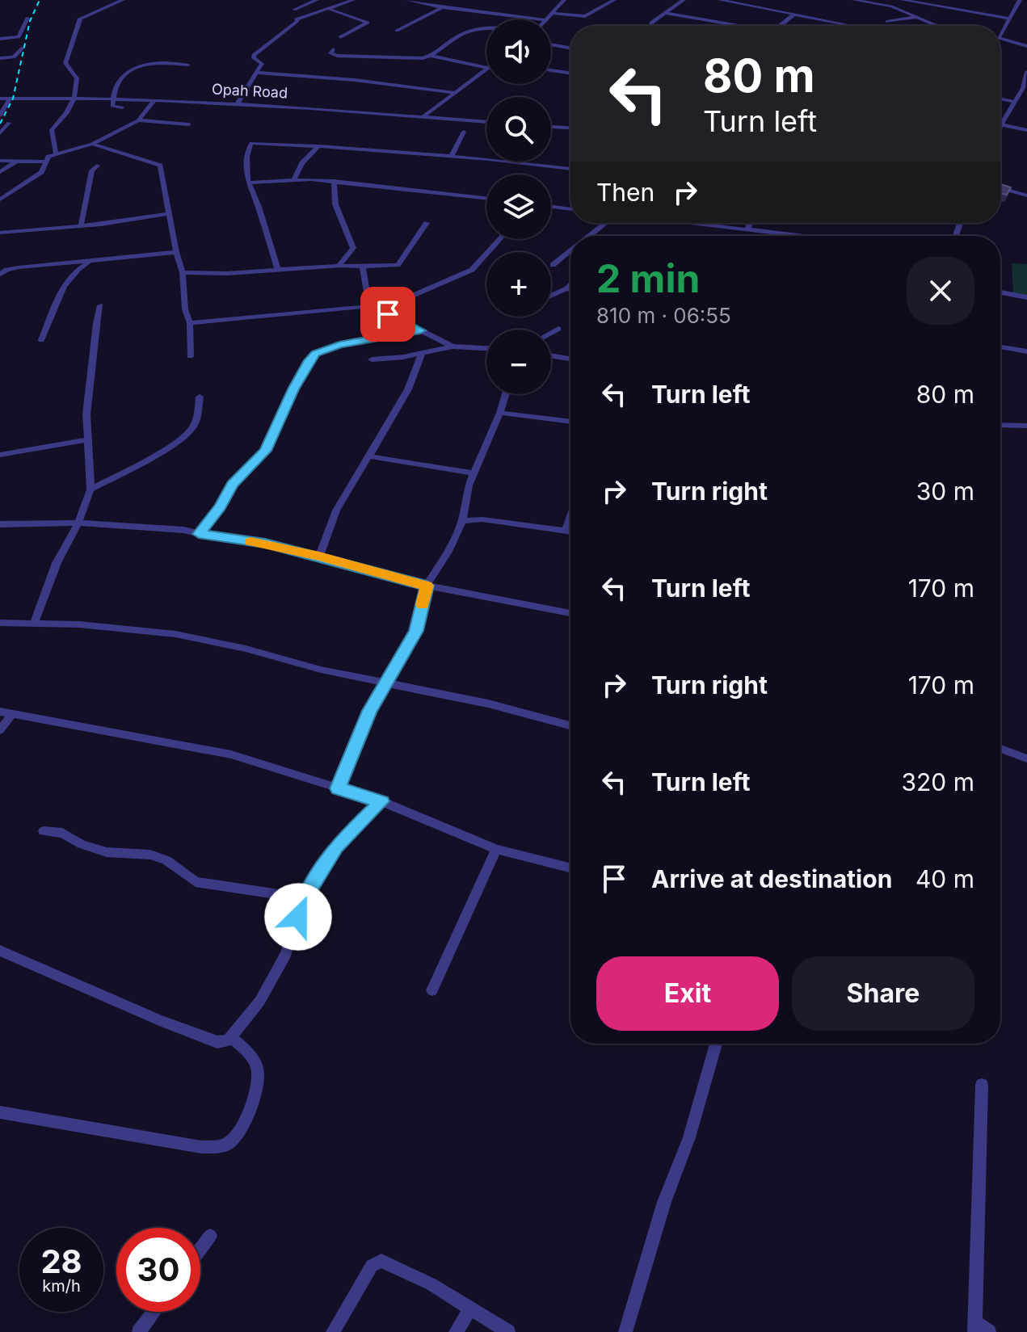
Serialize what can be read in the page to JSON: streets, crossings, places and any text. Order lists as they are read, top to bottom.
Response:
{
  "streets": {
    "street": ["Opah Road"]
  },
  "page": {
    "map_buttons": ["+", "−"],
    "turn": ["80 m", "Turn left"],
    "then": "Then",
    "heading": ["2 min", "810 m · 06:55"],
    "list": [
      {
        "name": "Turn left",
        "value": "80 m"
      },
      {
        "name": "Turn right",
        "value": "30 m"
      },
      {
        "name": "Turn left",
        "value": "170 m"
      },
      {
        "name": "Turn right",
        "value": "170 m"
      },
      {
        "name": "Turn left",
        "value": "320 m"
      },
      {
        "name": "Arrive at destination",
        "value": "40 m"
      }
    ],
    "buttons": ["Exit", "Share"],
    "speed": "28 km/h",
    "limit": "30"
  }
}
